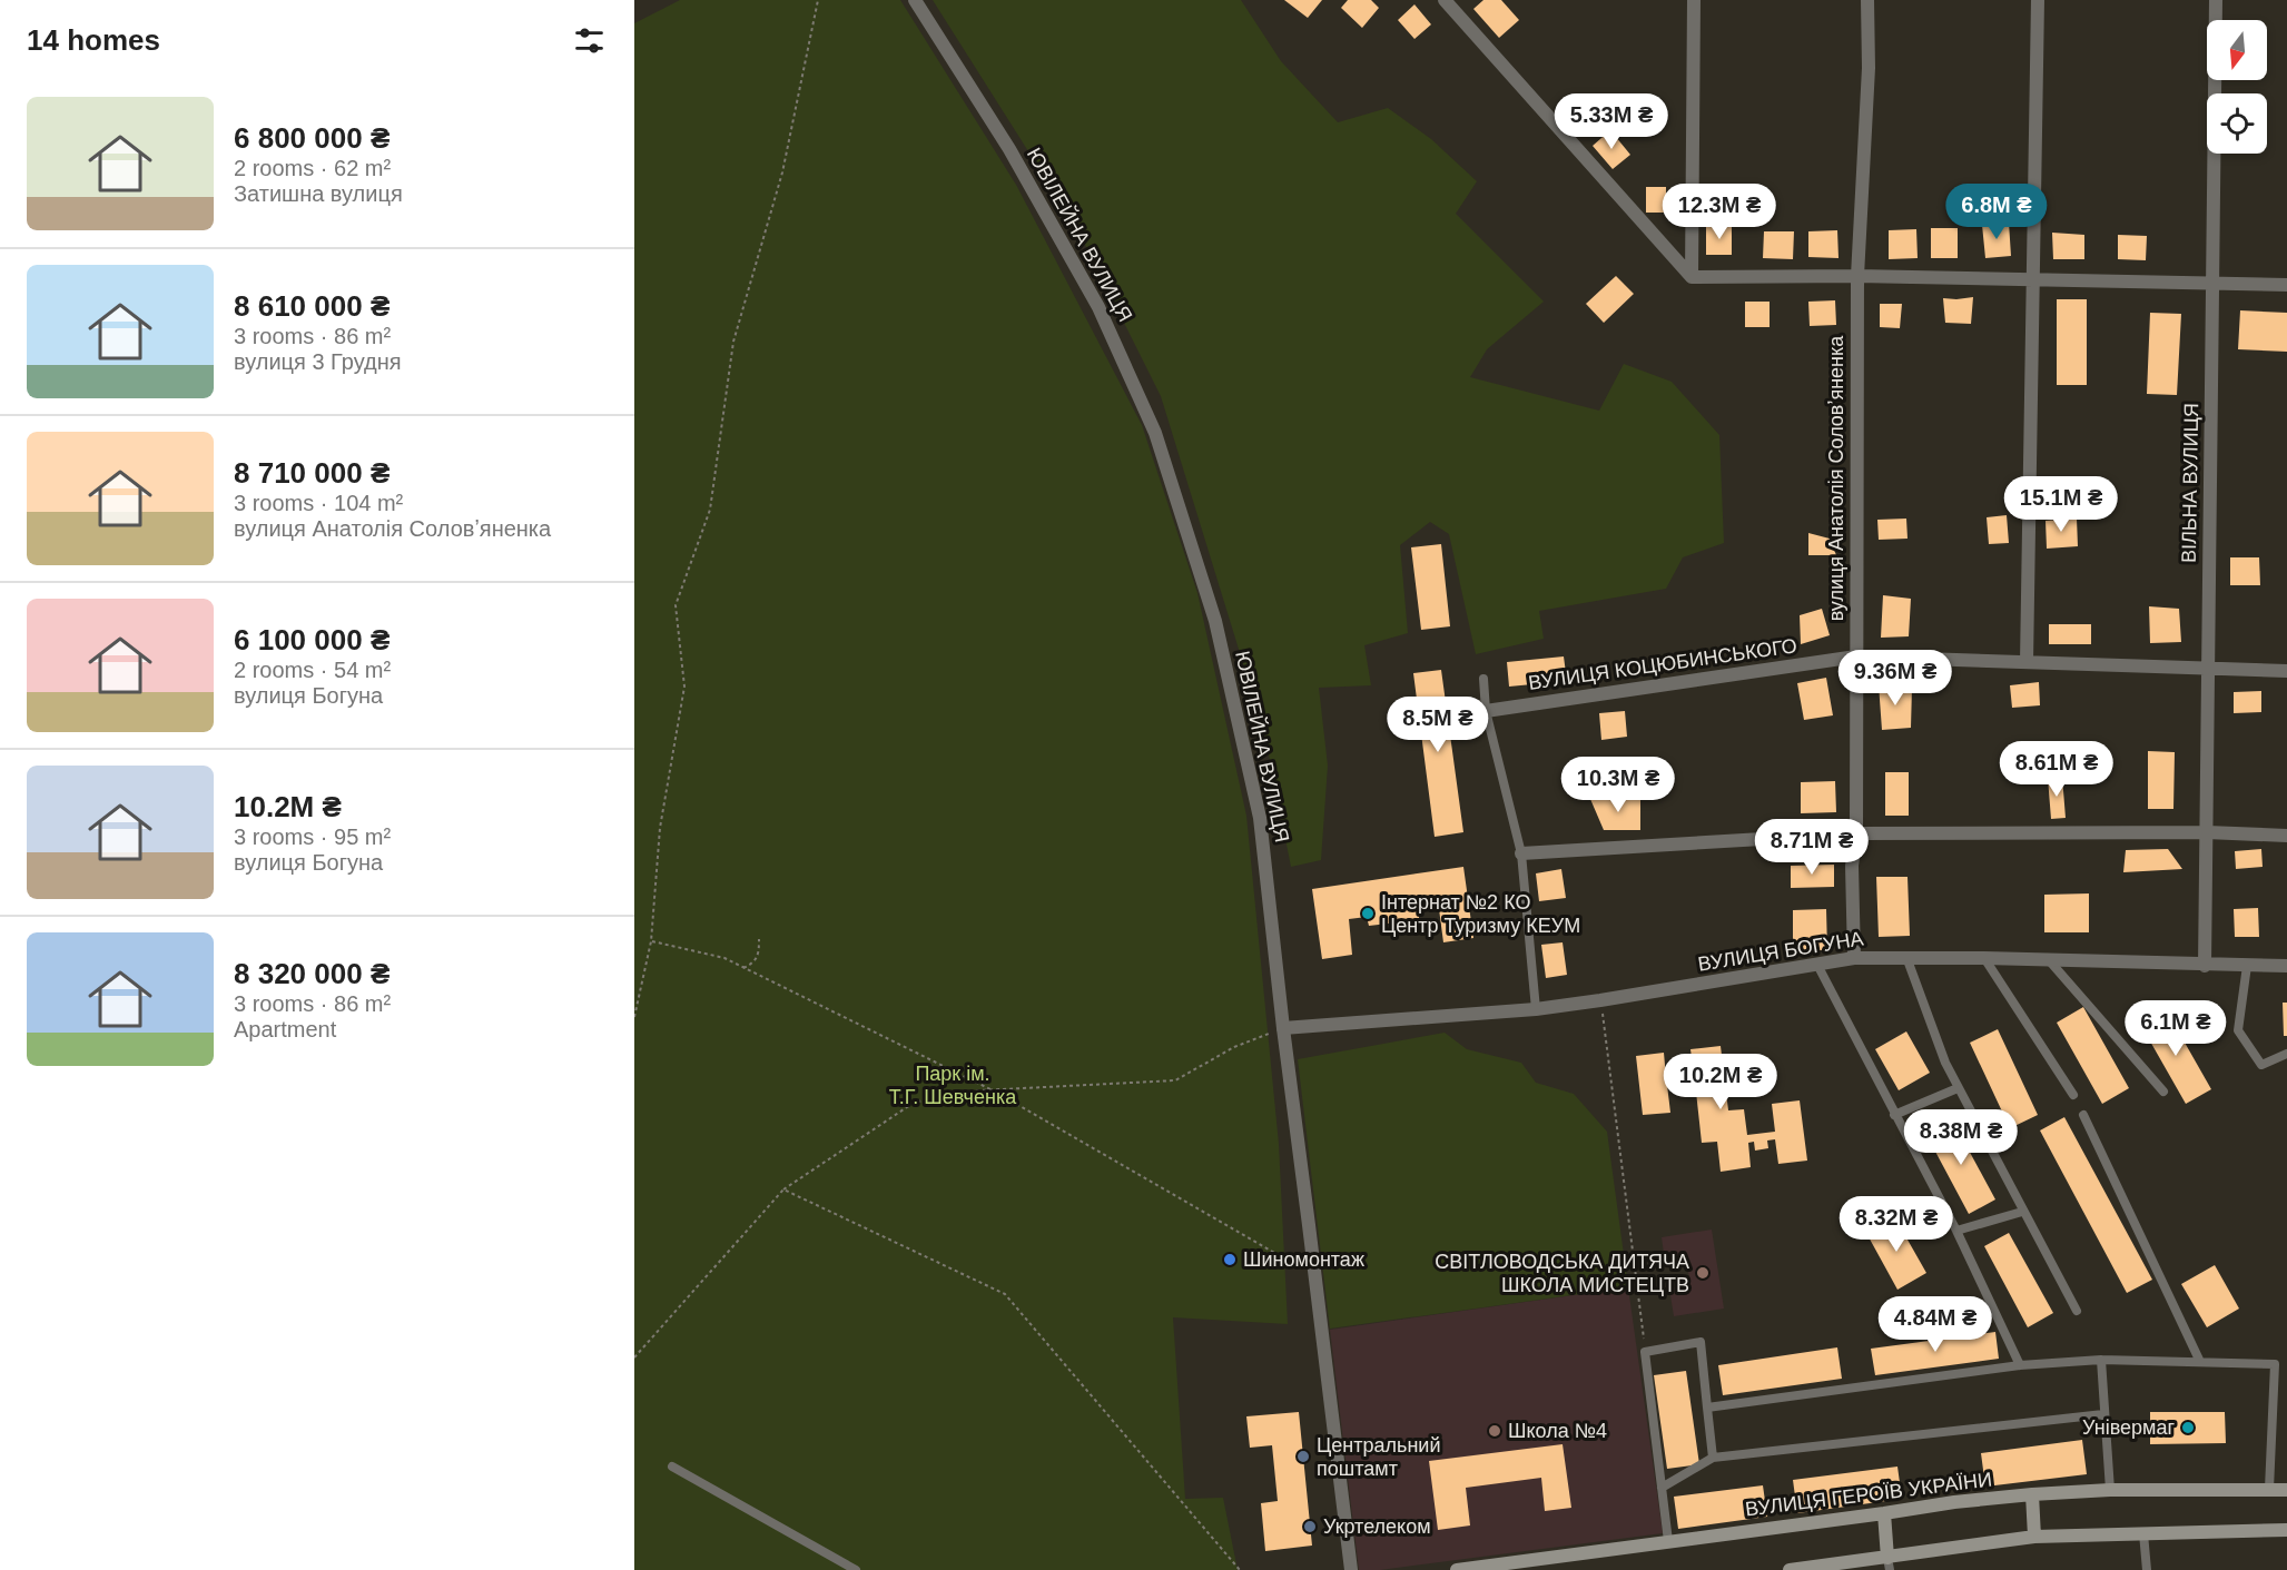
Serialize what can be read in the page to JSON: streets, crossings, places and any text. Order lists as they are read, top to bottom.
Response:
{
  "streets": {
    "main road": ["ВУЛИЦЯ ГЕРОЇВ УКРАЇНИ"],
    "street": [
      "ЮВІЛЕЙНА ВУЛИЦЯ",
      "вулиця Анатолія Соловʼяненка",
      "ВІЛЬНА ВУЛИЦЯ",
      "ВУЛИЦЯ КОЦЮБИНСЬКОГО",
      "ВУЛИЦЯ БОГУНА"
    ]
  },
  "crossings": [
    ["ЮВІЛЕЙНА ВУЛИЦЯ", "ВУЛИЦЯ БОГУНА"],
    ["вулиця Анатолія Соловʼяненка", "ВУЛИЦЯ КОЦЮБИНСЬКОГО"],
    ["вулиця Анатолія Соловʼяненка", "ВУЛИЦЯ БОГУНА"],
    ["ВІЛЬНА ВУЛИЦЯ", "ВУЛИЦЯ КОЦЮБИНСЬКОГО"],
    ["ВІЛЬНА ВУЛИЦЯ", "ВУЛИЦЯ БОГУНА"]
  ],
  "parks": ["Парк ім. Т.Г. Шевченка"],
  "places": [
    "Інтернат №2 КО Центр Туризму КЕУМ",
    "Шиномонтаж",
    "СВІТЛОВОДСЬКА ДИТЯЧА ШКОЛА МИСТЕЦТВ",
    "Універмаг",
    "Школа №4",
    "Центральний поштамт",
    "Укртелеком"
  ],
  "north": "bottom",
  "page": {
    "heading": "14 homes",
    "list": [
      {
        "name": "6 800 000 ₴",
        "note": "2 rooms · 62 m² · Затишна вулиця"
      },
      {
        "name": "8 610 000 ₴",
        "note": "3 rooms · 86 m² · вулиця 3 Грудня"
      },
      {
        "name": "8 710 000 ₴",
        "note": "3 rooms · 104 m² · вулиця Анатолія Соловʼяненка"
      },
      {
        "name": "6 100 000 ₴",
        "note": "2 rooms · 54 m² · вулиця Богуна"
      },
      {
        "name": "10.2M ₴",
        "note": "3 rooms · 95 m² · вулиця Богуна"
      },
      {
        "name": "8 320 000 ₴",
        "note": "3 rooms · 86 m² · Apartment"
      }
    ],
    "price": [
      "5.33M ₴",
      "12.3M ₴",
      "6.8M ₴",
      "15.1M ₴",
      "9.36M ₴",
      "8.5M ₴",
      "8.61M ₴",
      "10.3M ₴",
      "8.71M ₴",
      "6.1M ₴",
      "10.2M ₴",
      "8.38M ₴",
      "8.32M ₴",
      "4.84M ₴"
    ]
  }
}
